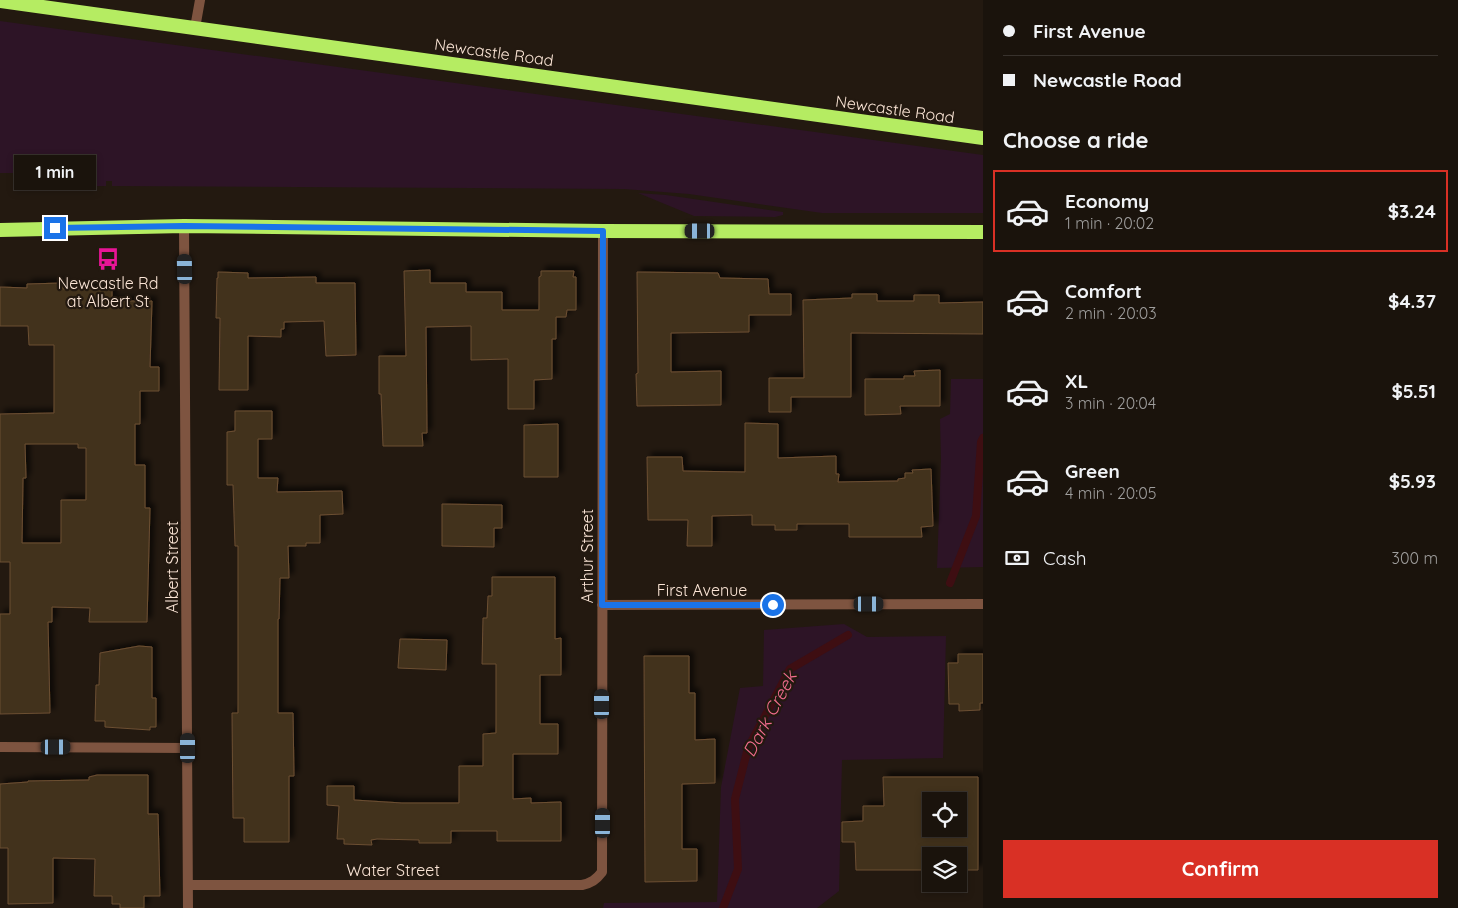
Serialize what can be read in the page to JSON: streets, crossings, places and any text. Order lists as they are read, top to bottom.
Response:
{
  "streets": {
    "highway": ["Newcastle Road"],
    "street": [
      "Arthur Street",
      "Albert Street",
      "First Avenue",
      "Water Street"
    ]
  },
  "crossings": [
    ["Arthur Street", "First Avenue"],
    ["Arthur Street", "Water Street"],
    ["Albert Street", "Water Street"]
  ],
  "water": ["Dark Creek"],
  "places": {
    "bus stop": ["Newcastle Rd at Albert St"]
  },
  "page": {
    "banner": ["First Avenue", "Newcastle Road"],
    "heading": "Choose a ride",
    "bubble": "1 min",
    "list": [
      {
        "name": "Economy",
        "note": "1 min · 20:02",
        "value": "$3.24"
      },
      {
        "name": "Comfort",
        "note": "2 min · 20:03",
        "value": "$4.37"
      },
      {
        "name": "XL",
        "note": "3 min · 20:04",
        "value": "$5.51"
      },
      {
        "name": "Green",
        "note": "4 min · 20:05",
        "value": "$5.93"
      }
    ],
    "pay": ["Cash", "300 m"],
    "buttons": "Confirm"
  }
}
